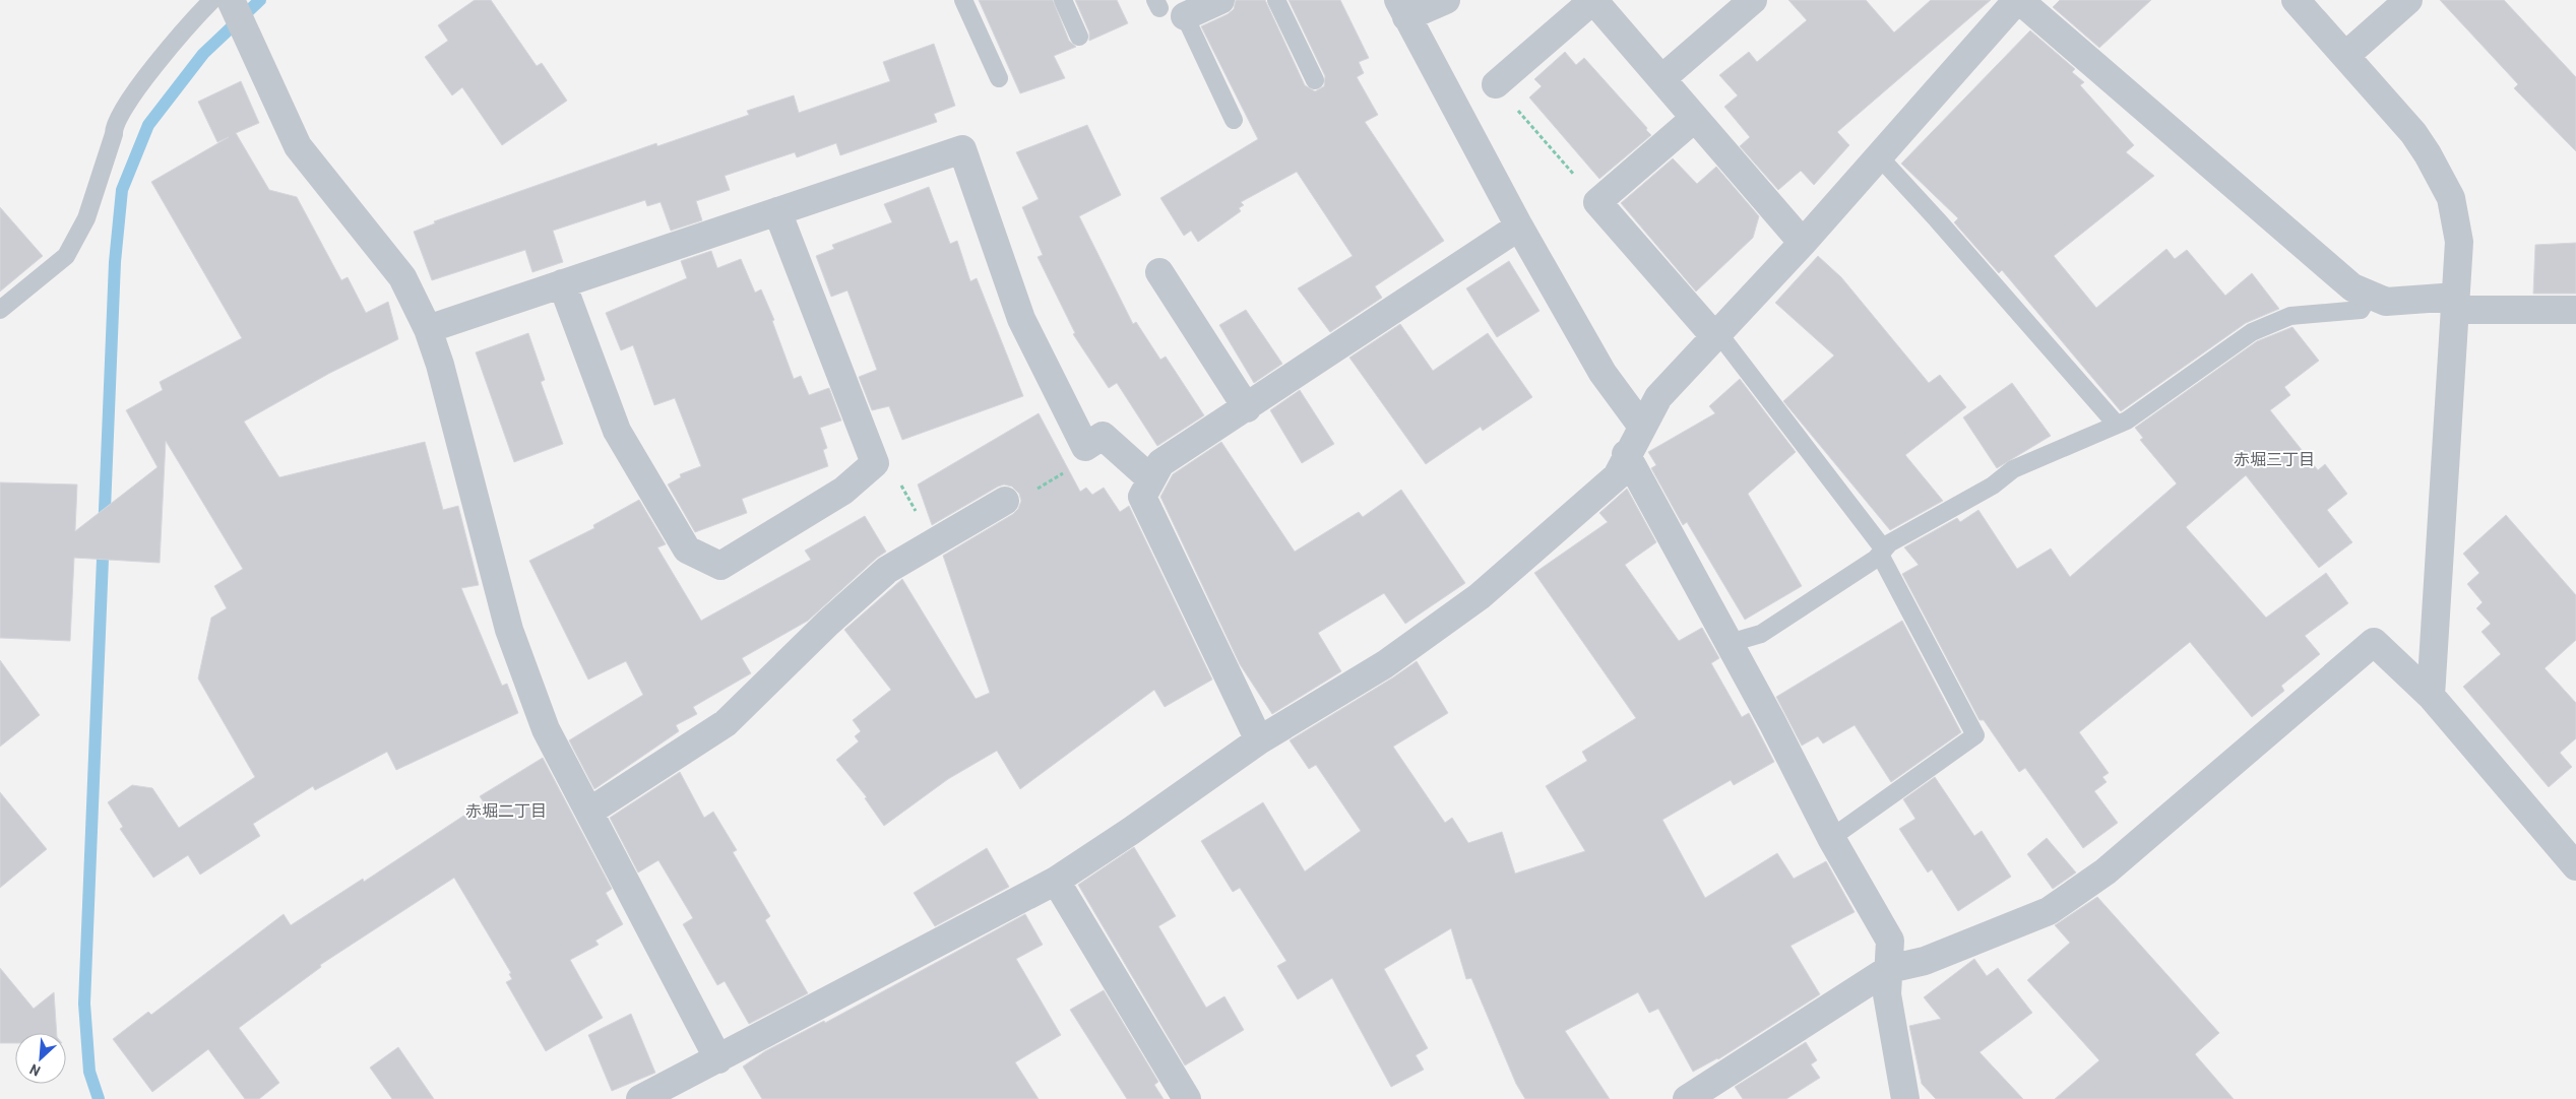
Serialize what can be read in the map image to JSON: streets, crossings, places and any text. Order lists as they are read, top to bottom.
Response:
{
  "districts": ["赤堀三丁目", "赤堀二丁目"],
  "north": "bottom left"
}
